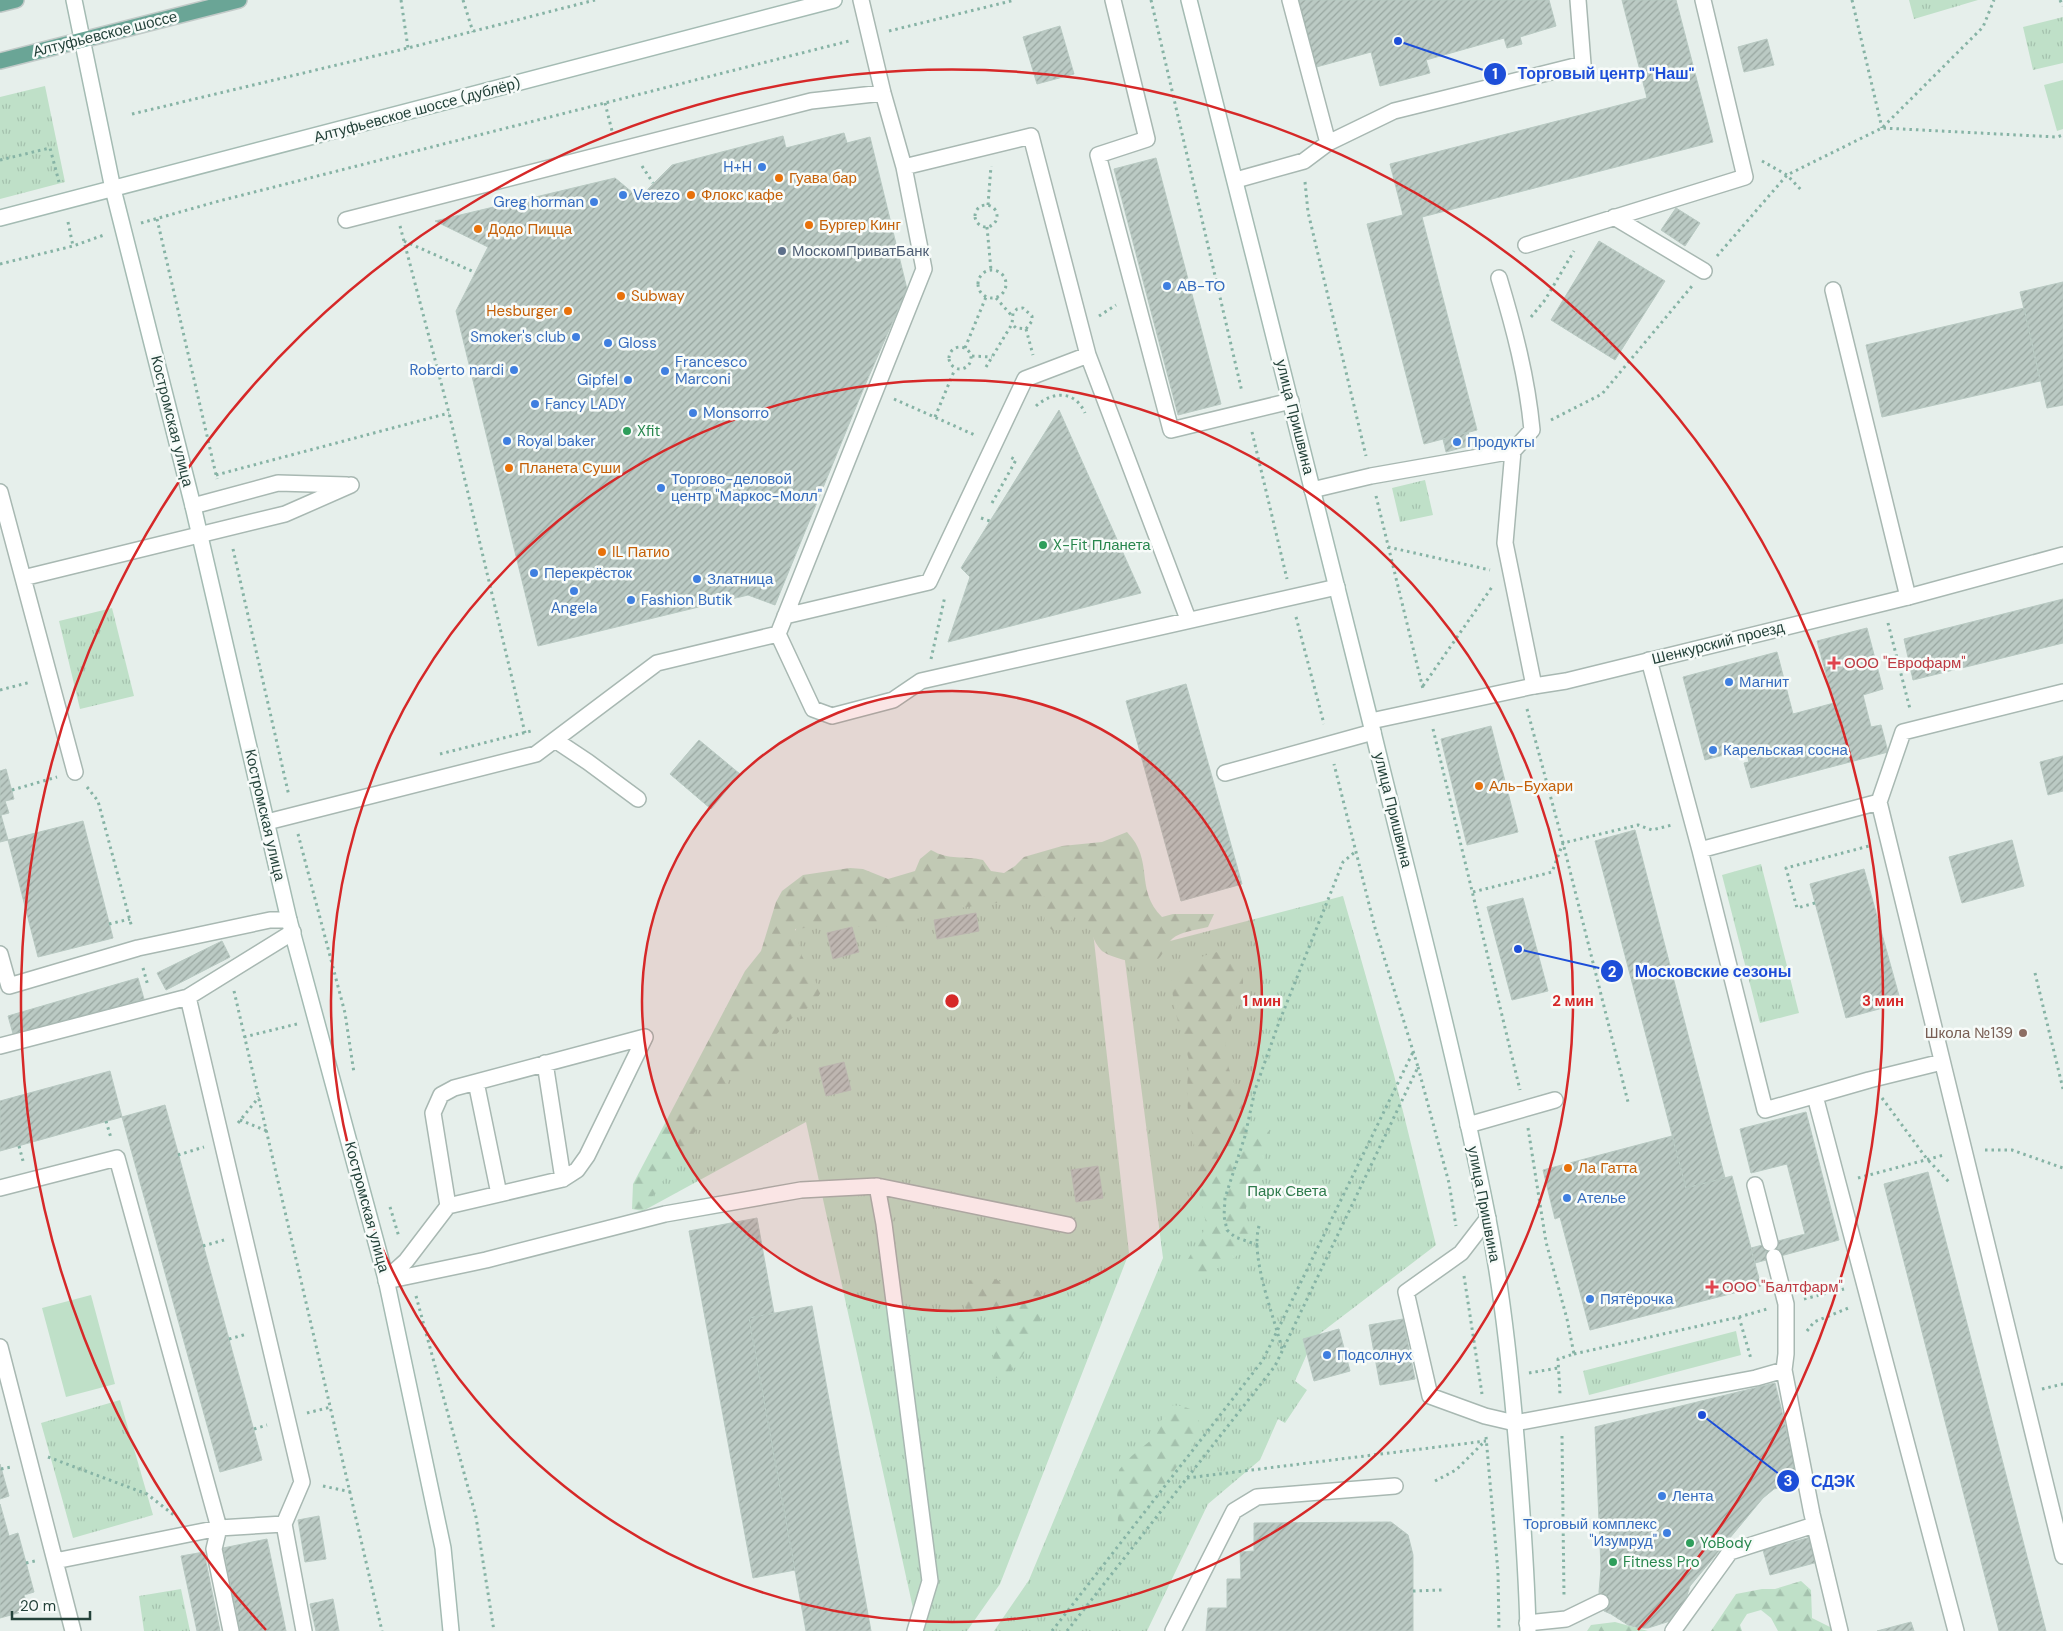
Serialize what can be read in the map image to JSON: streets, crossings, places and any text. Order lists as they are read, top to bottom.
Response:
{
  "streets": {
    "main road": ["Алтуфьевское шоссе"],
    "street": [
      "Алтуфьевское шоссе (дублёр)",
      "улица Пришвина",
      "Костромская улица",
      "Шенкурский проезд"
    ]
  },
  "crossings": [
    ["Алтуфьевское шоссе", "Костромская улица"],
    ["Алтуфьевское шоссе (дублёр)", "Костромская улица"],
    ["улица Пришвина", "Шенкурский проезд"]
  ],
  "parks": ["Парк Света"],
  "places": {
    "other": [
      "Торговый центр \"Наш\"",
      "H+H",
      "Гуава бар",
      "Verezo",
      "Флокс кафе",
      "Greg horman",
      "Бургер Кинг",
      "Додо Пицца",
      "МоскомПриватБанк",
      "АВ-ТО",
      "Subway",
      "Hesburger",
      "Smoker's club",
      "Gloss",
      "Roberto nardi",
      "Francesco Marconi",
      "Gipfel",
      "Fancy LADY",
      "Monsorro",
      "Xfit",
      "Royal baker",
      "Продукты",
      "Планета Суши",
      "Торгово-деловой центр \"Маркос-Молл\"",
      "X-Fit Планета",
      "IL Патио",
      "Перекрёсток",
      "Златница",
      "Angela",
      "Fashion Butik",
      "Магнит",
      "Карельская сосна",
      "Аль-Бухари",
      "Московские сезоны",
      "Школа №139",
      "Ла Гатта",
      "Ателье",
      "Пятёрочка",
      "Подсолнух",
      "СДЭК",
      "Лента",
      "Торговый комплекс \"Изумруд\"",
      "YoBody",
      "Fitness Pro"
    ],
    "health": ["ООО \"Еврофарм\"", "ООО \"Балтфарм\""]
  },
  "scale_bar": "20 m",
  "rings": ["1 мин", "2 мин", "3 мин"]
}
